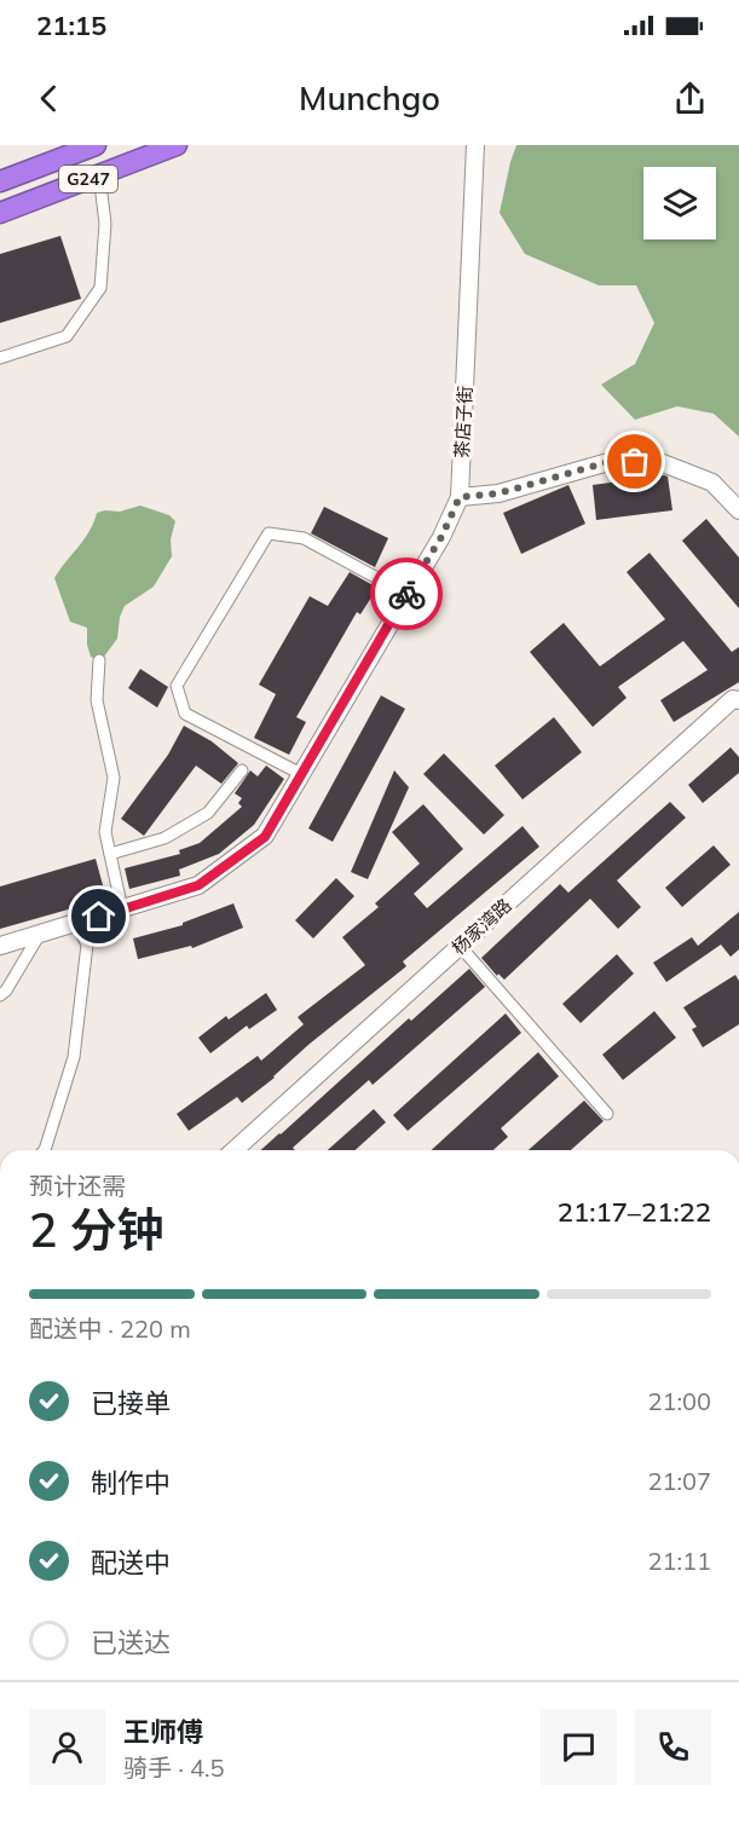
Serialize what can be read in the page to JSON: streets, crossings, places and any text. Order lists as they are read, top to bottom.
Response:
{
  "streets": {
    "highway": ["G247"],
    "street": ["茶店子街", "杨家湾路"]
  },
  "page": {
    "status": "21:15",
    "header": "Munchgo",
    "heading": ["2 分钟", "预计还需", "21:17–21:22"],
    "panel": ["王师傅", "骑手 · 4.5"],
    "bar": "配送中 · 220 m",
    "list": [
      ["已接单", "21:00"],
      ["制作中", "21:07"],
      ["配送中", "21:11"],
      "已送达"
    ]
  }
}
